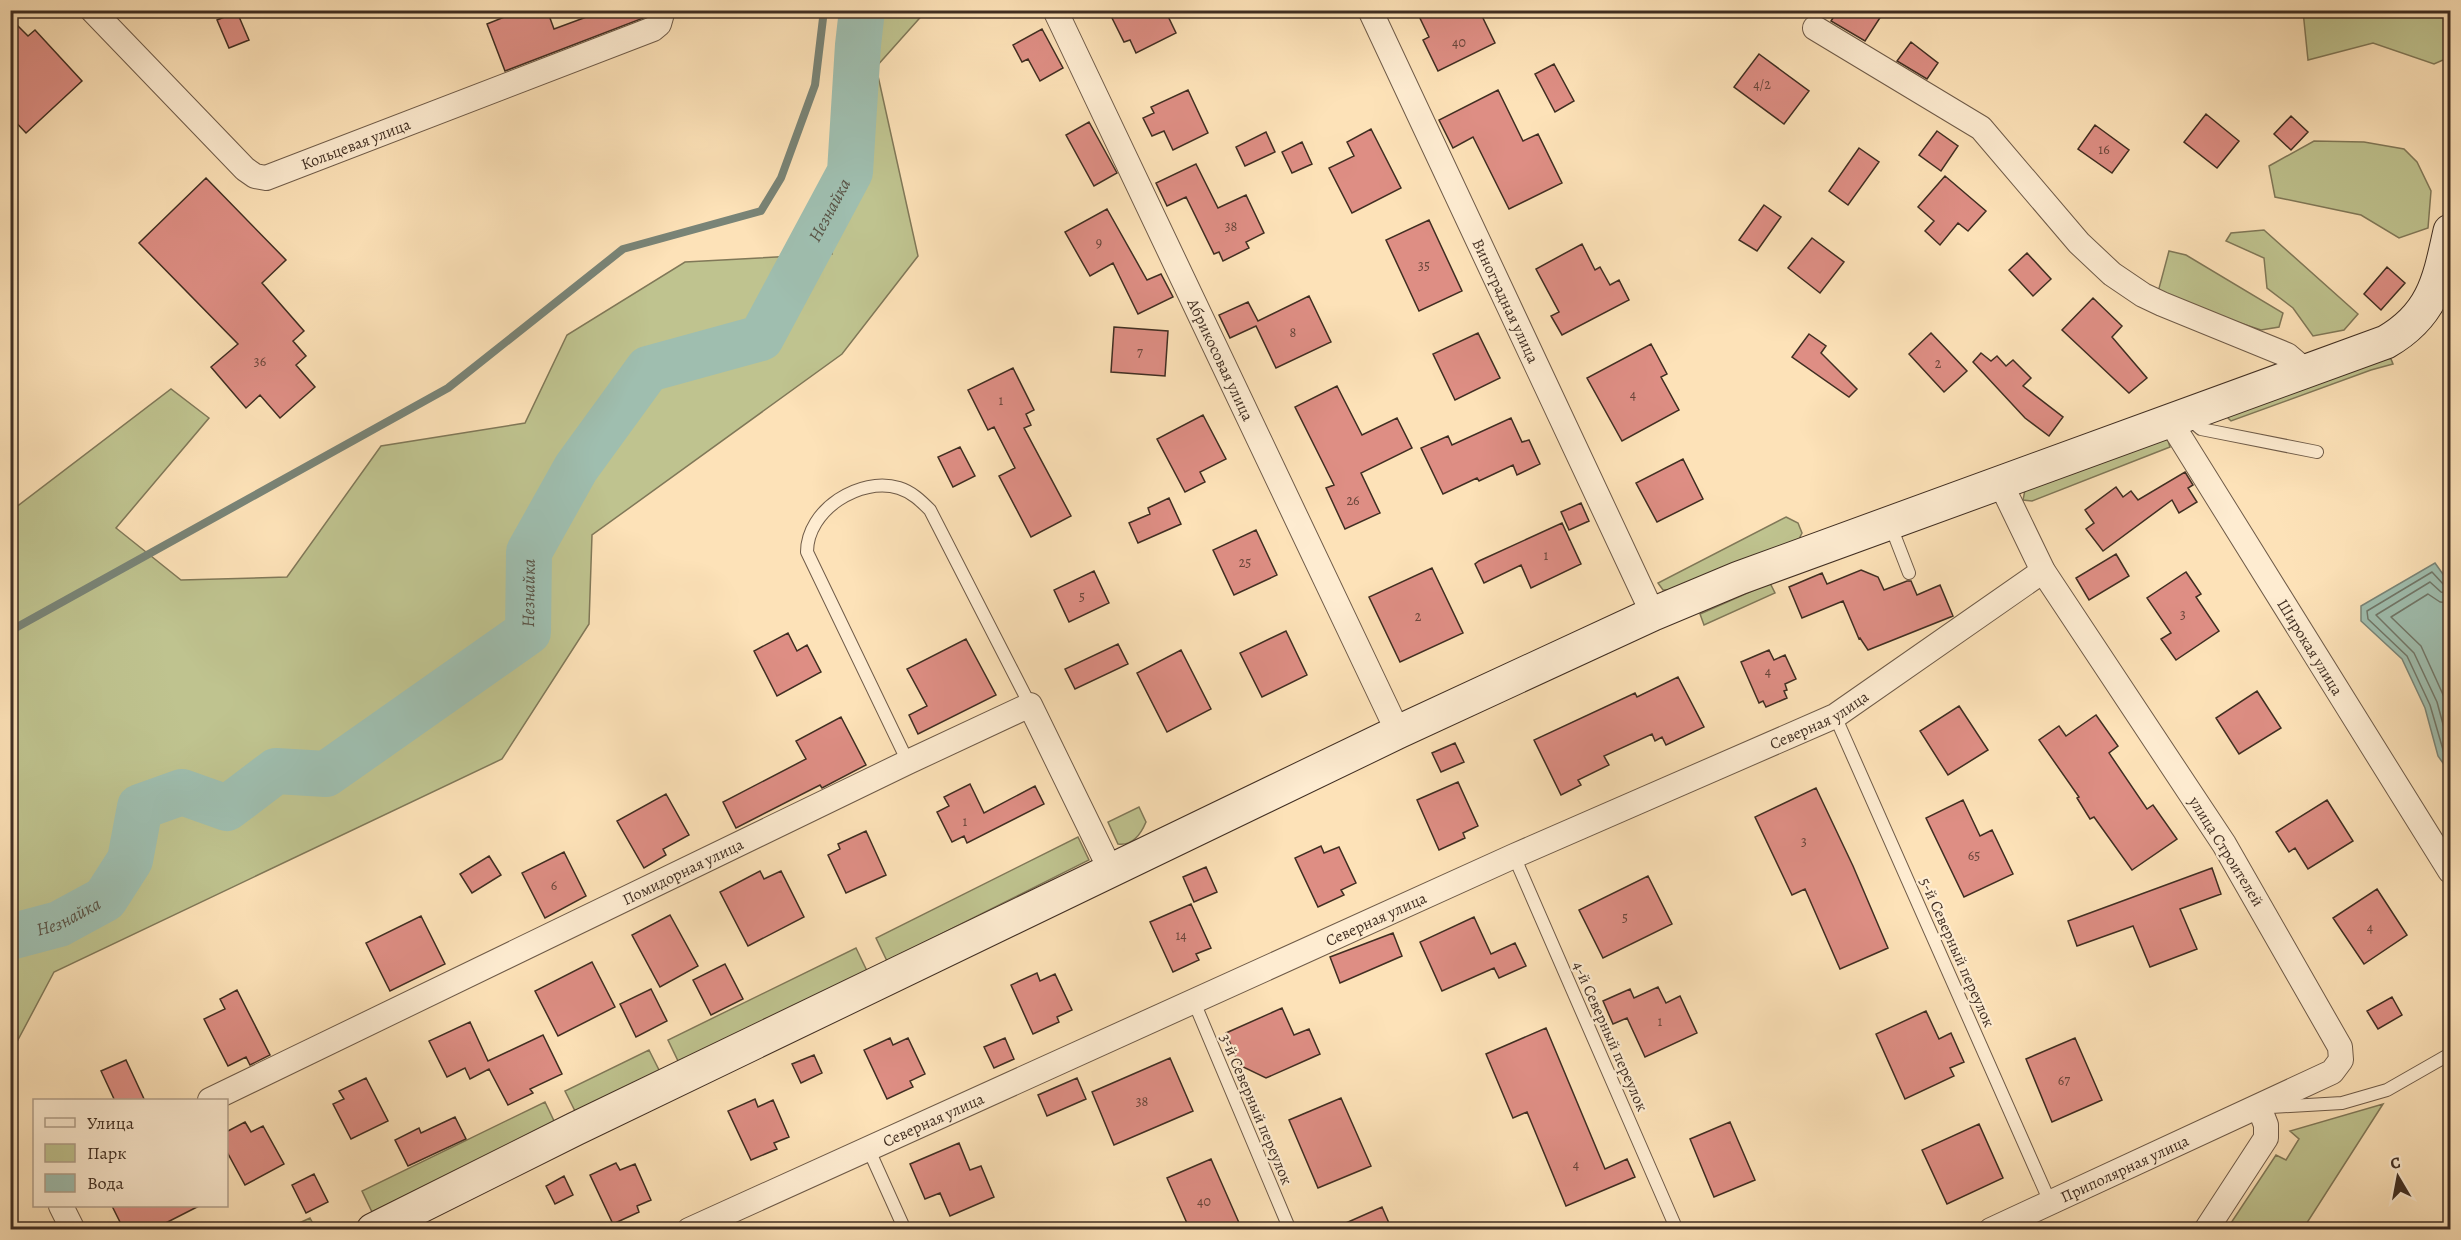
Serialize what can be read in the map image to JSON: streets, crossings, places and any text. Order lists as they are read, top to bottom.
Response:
{
  "streets": {
    "street": [
      "Кольцевая улица",
      "Виноградная улица",
      "Абрикосовая улица",
      "Широкая улица",
      "Северная улица",
      "улица Строителей",
      "Помидорная улица",
      "Приполярная улица"
    ],
    "lane": ["5-й Северный переулок", "4-й Северный переулок", "3-й Северный переулок"]
  },
  "crossings": [
    ["Северная улица", "улица Строителей"],
    ["Северная улица", "5-й Северный переулок"],
    ["Северная улица", "4-й Северный переулок"],
    ["Северная улица", "3-й Северный переулок"],
    ["улица Строителей", "Приполярная улица"],
    ["5-й Северный переулок", "Приполярная улица"]
  ],
  "water": ["Незнайка"],
  "house_numbers": [
    "40",
    "4/2",
    "16",
    "38",
    "9",
    "35",
    "8",
    "7",
    "36",
    "2",
    "4",
    "1",
    "26",
    "1",
    "25",
    "5",
    "3",
    "2",
    "4",
    "1",
    "3",
    "65",
    "6",
    "5",
    "4",
    "14",
    "1",
    "67",
    "38",
    "4",
    "40"
  ],
  "legend": ["Улица", "Парк", "Вода"],
  "north": "top"
}
